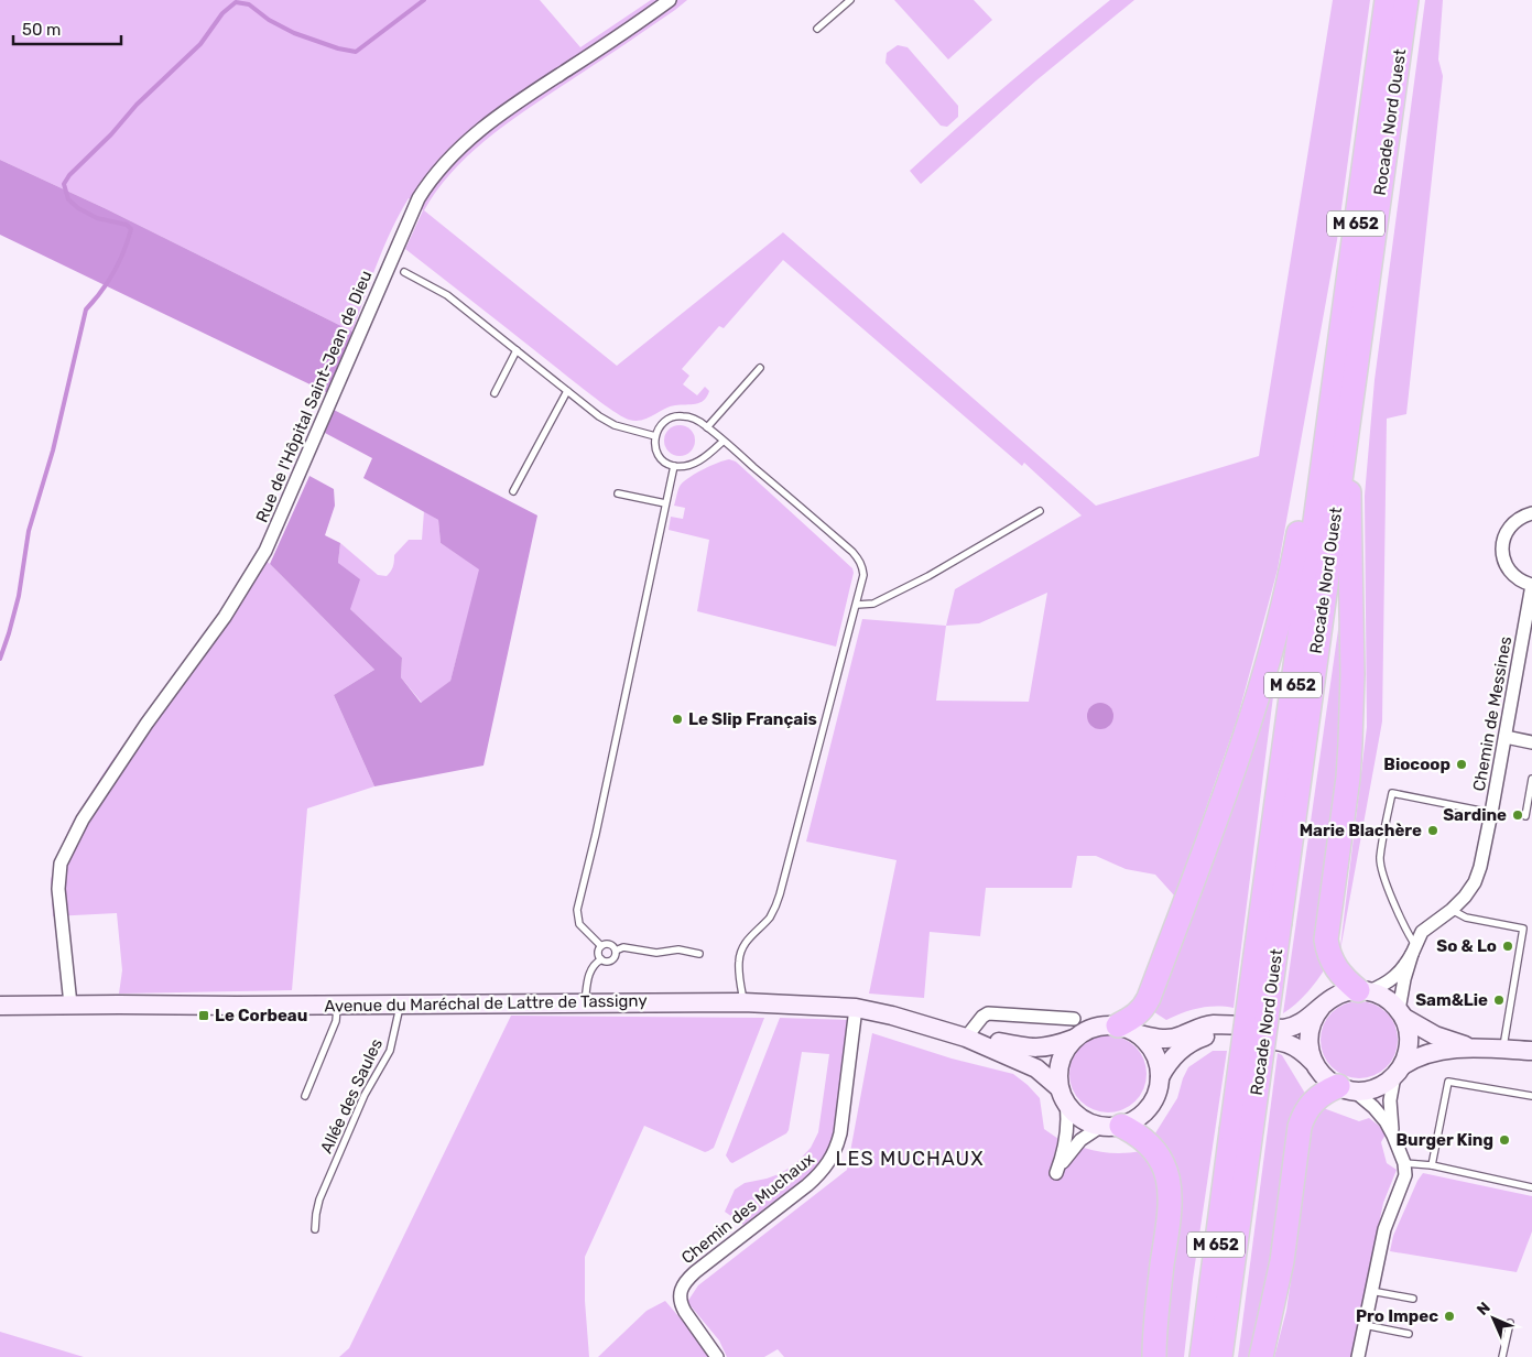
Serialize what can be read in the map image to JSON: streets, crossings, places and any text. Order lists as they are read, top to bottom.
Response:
{
  "streets": {
    "highway": ["Rocade Nord Ouest", "M 652"],
    "main road": ["Avenue du Maréchal de Lattre de Tassigny"],
    "street": ["Rue de l'Hôpital Saint-Jean de Dieu", "Chemin de Messines", "Chemin des Muchaux"],
    "lane": ["Allée des Saules"]
  },
  "crossings": [
    ["Rue de l'Hôpital Saint-Jean de Dieu", "Avenue du Maréchal de Lattre de Tassigny"],
    ["Chemin de Messines", "Avenue du Maréchal de Lattre de Tassigny"],
    ["Avenue du Maréchal de Lattre de Tassigny", "Allée des Saules"],
    ["Avenue du Maréchal de Lattre de Tassigny", "Chemin des Muchaux"]
  ],
  "districts": ["LES MUCHAUX"],
  "places": {
    "other": [
      "Le Slip Français",
      "Biocoop",
      "Sardine",
      "Marie Blachère",
      "So & Lo",
      "Sam&Lie",
      "Burger King",
      "Pro Impec"
    ],
    "transit": ["Le Corbeau"]
  },
  "scale_bar": "50 m",
  "north": "top left"
}
